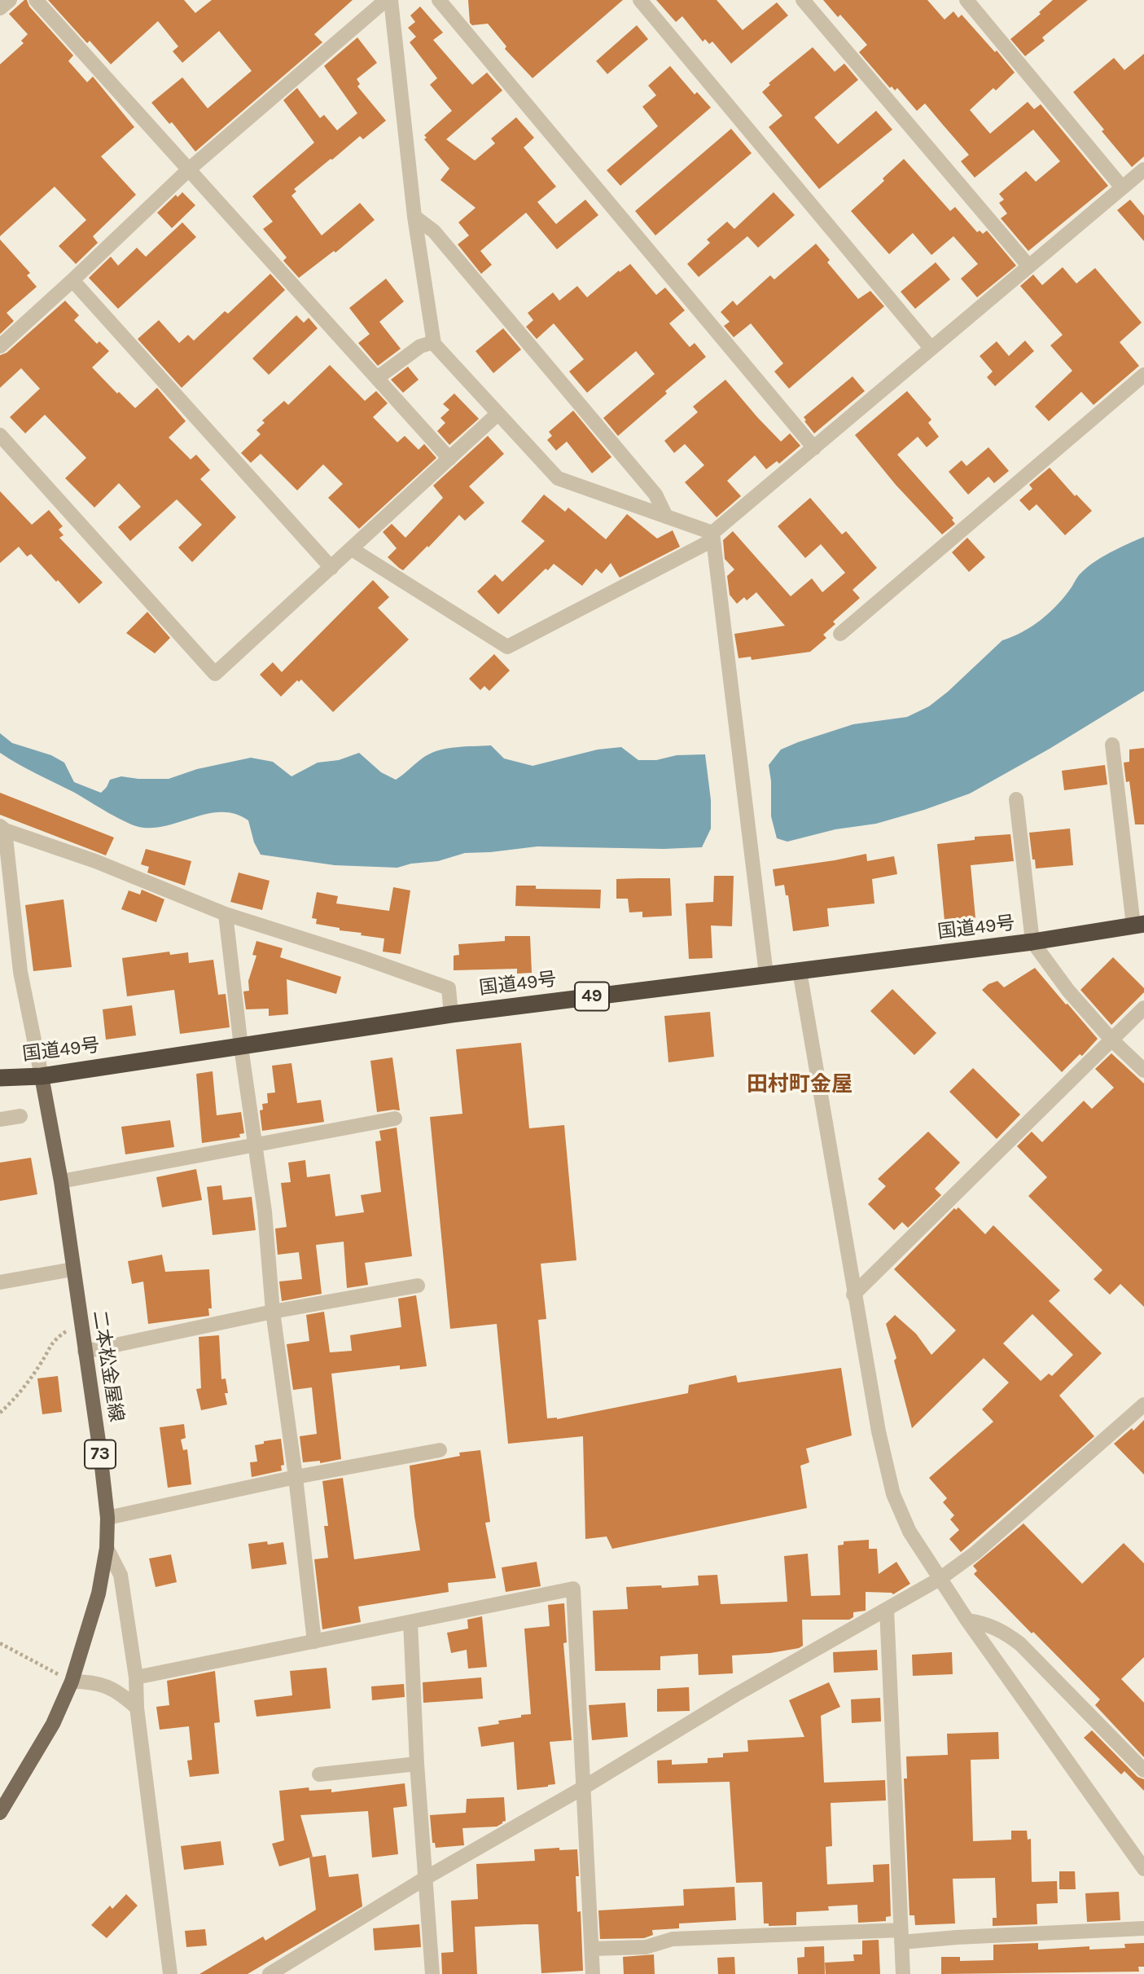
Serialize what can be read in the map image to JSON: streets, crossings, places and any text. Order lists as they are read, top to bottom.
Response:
{
  "streets": {
    "highway": ["国道49号", "49"],
    "main road": ["二本松金屋線", "73"]
  },
  "crossings": [
    ["国道49号", "二本松金屋線"]
  ],
  "districts": ["田村町金屋"]
}
